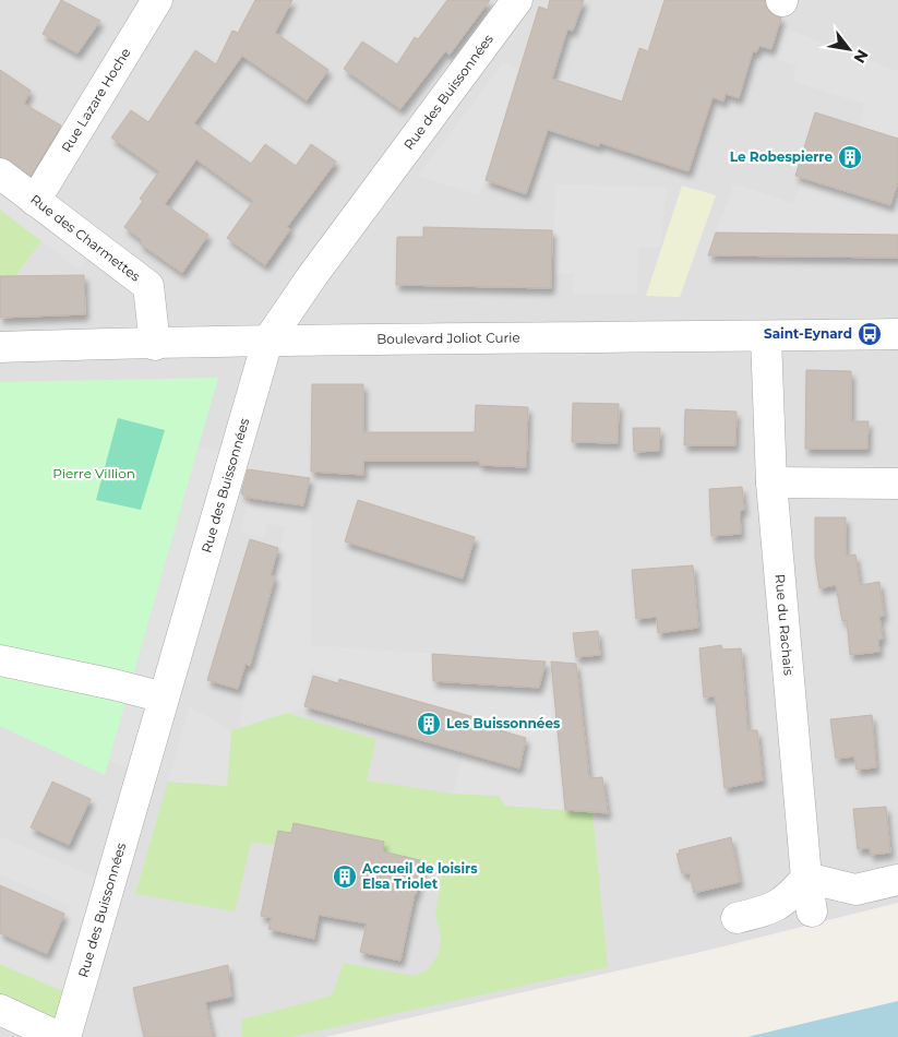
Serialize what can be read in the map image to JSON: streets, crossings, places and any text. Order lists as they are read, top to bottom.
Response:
{
  "streets": {
    "street": [
      "Rue des Buissonnées",
      "Rue Lazare Hoche",
      "Rue des Charmettes",
      "Boulevard Joliot Curie",
      "Rue du Rachais"
    ]
  },
  "crossings": [
    ["Rue des Buissonnées", "Boulevard Joliot Curie"],
    ["Rue Lazare Hoche", "Rue des Charmettes"],
    ["Rue des Charmettes", "Boulevard Joliot Curie"],
    ["Boulevard Joliot Curie", "Rue du Rachais"]
  ],
  "parks": ["Pierre Villion"],
  "places": {
    "building": ["Le Robespierre", "Les Buissonnées", "Accueil de loisirs Elsa Triolet"],
    "bus stop": ["Saint-Eynard"]
  },
  "north": "bottom right"
}
